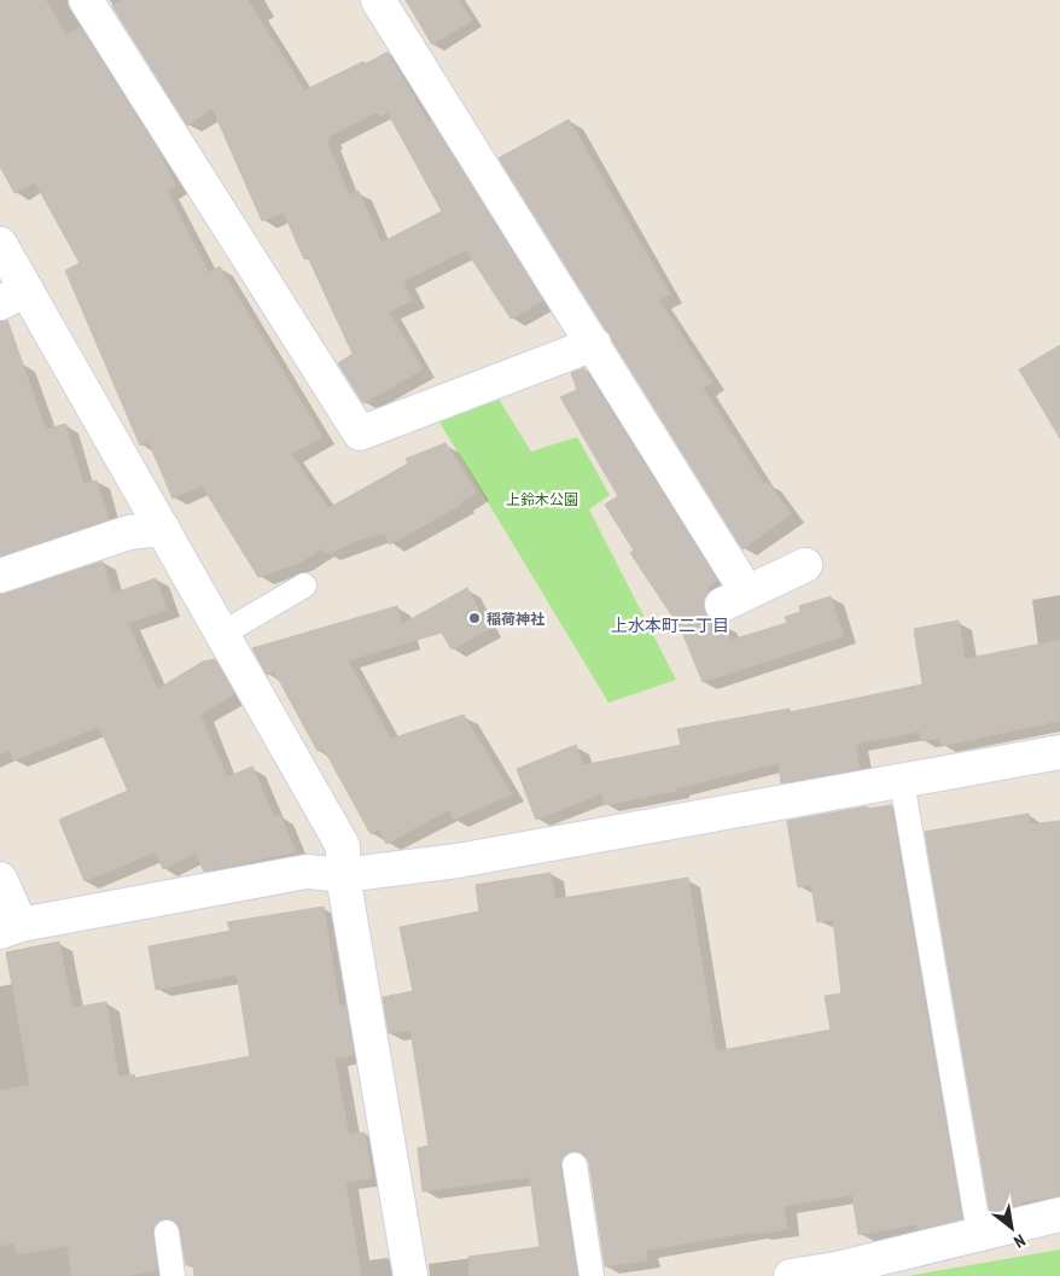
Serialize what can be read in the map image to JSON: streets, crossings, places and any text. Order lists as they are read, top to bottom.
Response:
{
  "districts": ["上水本町二丁目"],
  "parks": ["上鈴木公園"],
  "places": ["稲荷神社"],
  "north": "bottom right"
}
